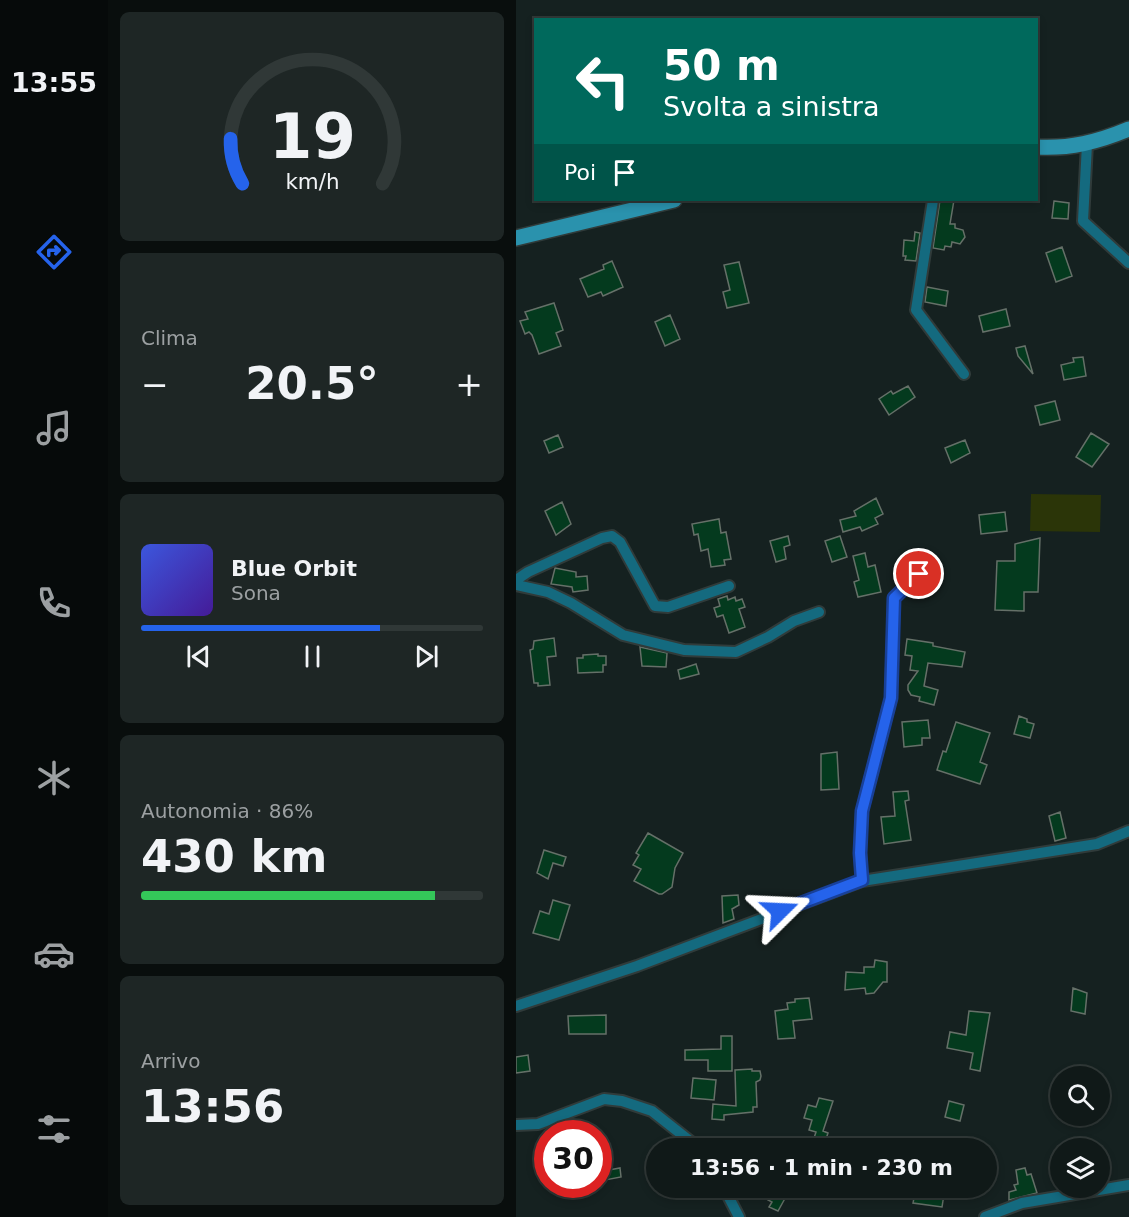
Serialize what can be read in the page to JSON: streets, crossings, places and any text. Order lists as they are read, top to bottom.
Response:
{
  "page": {
    "tabs": "13:55",
    "turn": ["50 m", "Svolta a sinistra"],
    "then": "Poi",
    "tile": [
      "Clima",
      ["Autonomia · 86%", "430 km"],
      ["Arrivo", "13:56"]
    ],
    "heat": ["−", "20.5°", "+"],
    "song": ["Blue Orbit", "Sona"],
    "limit": "30",
    "trip": "13:56 · 1 min · 230 m",
    "gauge": ["19", "km/h"]
  }
}
